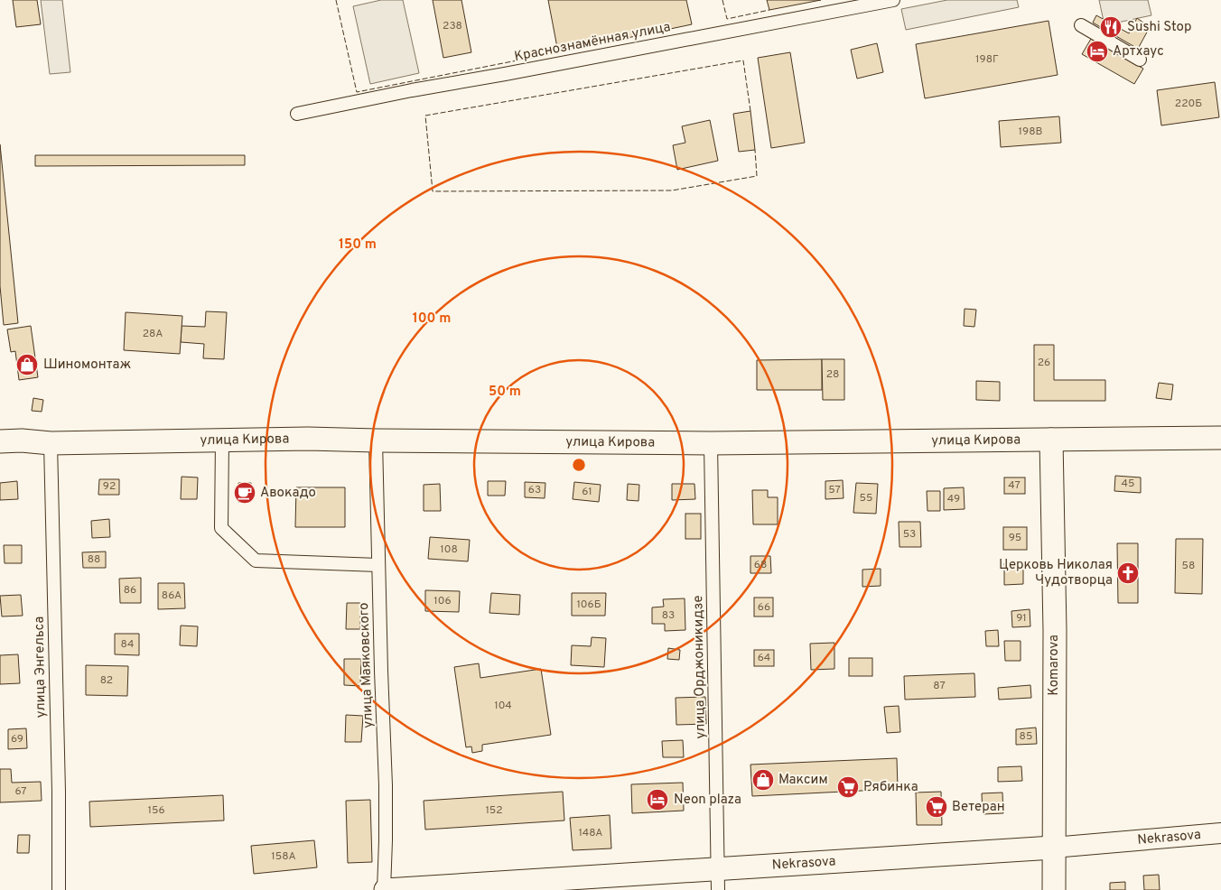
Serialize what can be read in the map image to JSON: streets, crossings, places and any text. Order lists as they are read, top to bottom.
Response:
{
  "streets": {
    "highway": ["улица Кирова", "Komarova", "Nekrasova"],
    "street": [
      "Краснознамённая улица",
      "улица Маяковского",
      "улица Энгельса",
      "улица Орджоникидзе"
    ]
  },
  "crossings": [
    ["улица Кирова", "улица Маяковского"],
    ["улица Кирова", "Komarova"],
    ["улица Кирова", "улица Энгельса"],
    ["улица Кирова", "улица Орджоникидзе"],
    ["улица Маяковского", "Nekrasova"],
    ["Komarova", "Nekrasova"],
    ["улица Орджоникидзе", "Nekrasova"]
  ],
  "places": {
    "restaurant": ["Sushi Stop"],
    "hotel": ["Артхаус", "Neon plaza"],
    "shop": ["Шиномонтаж", "Максим"],
    "cafe": ["Авокадо"],
    "church": ["Церковь Николая Чудотворца"],
    "supermarket": ["Рябинка", "Ветеран"]
  },
  "house_numbers": [
    "238",
    "198Г",
    "220Б",
    "198В",
    "28А",
    "26",
    "28",
    "45",
    "47",
    "92",
    "63",
    "57",
    "61",
    "55",
    "49",
    "53",
    "95",
    "108",
    "88",
    "68",
    "58",
    "86",
    "86А",
    "106",
    "106Б",
    "66",
    "83",
    "91",
    "84",
    "64",
    "82",
    "87",
    "104",
    "85",
    "69",
    "67",
    "156",
    "152",
    "148А",
    "158А"
  ],
  "rings": ["150 m", "100 m", "50 m"]
}
